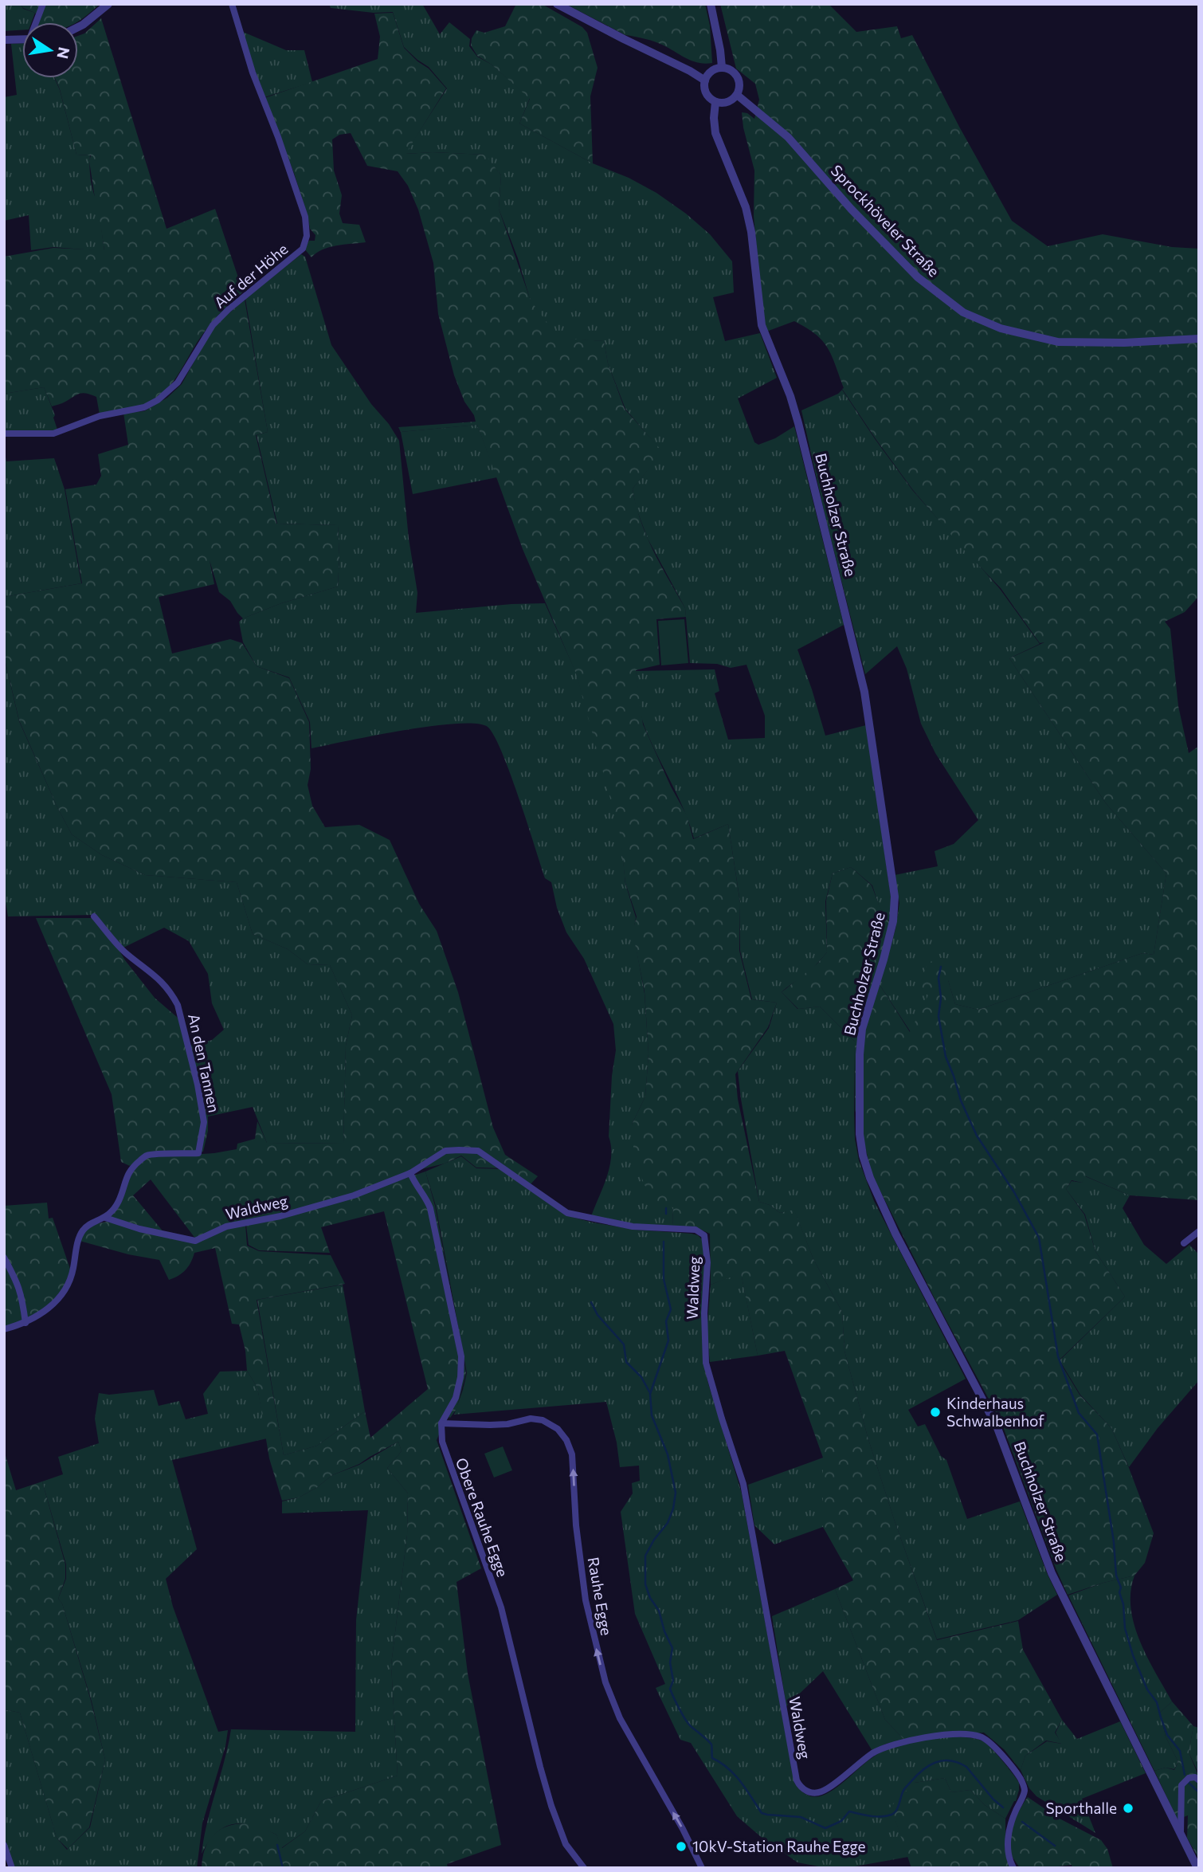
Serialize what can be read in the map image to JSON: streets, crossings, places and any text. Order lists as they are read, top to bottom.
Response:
{
  "streets": {
    "street": [
      "Sprockhöveler Straße",
      "Auf der Höhe",
      "Buchholzer Straße",
      "An den Tannen",
      "Waldweg",
      "Obere Rauhe Egge",
      "Rauhe Egge"
    ]
  },
  "crossings": [
    ["Sprockhöveler Straße", "Buchholzer Straße"],
    ["An den Tannen", "Waldweg"],
    ["Obere Rauhe Egge", "Rauhe Egge"]
  ],
  "one_way": ["Rauhe Egge"],
  "places": ["Kinderhaus Schwalbenhof", "Sporthalle", "10kV-Station Rauhe Egge"],
  "north": "right"
}
